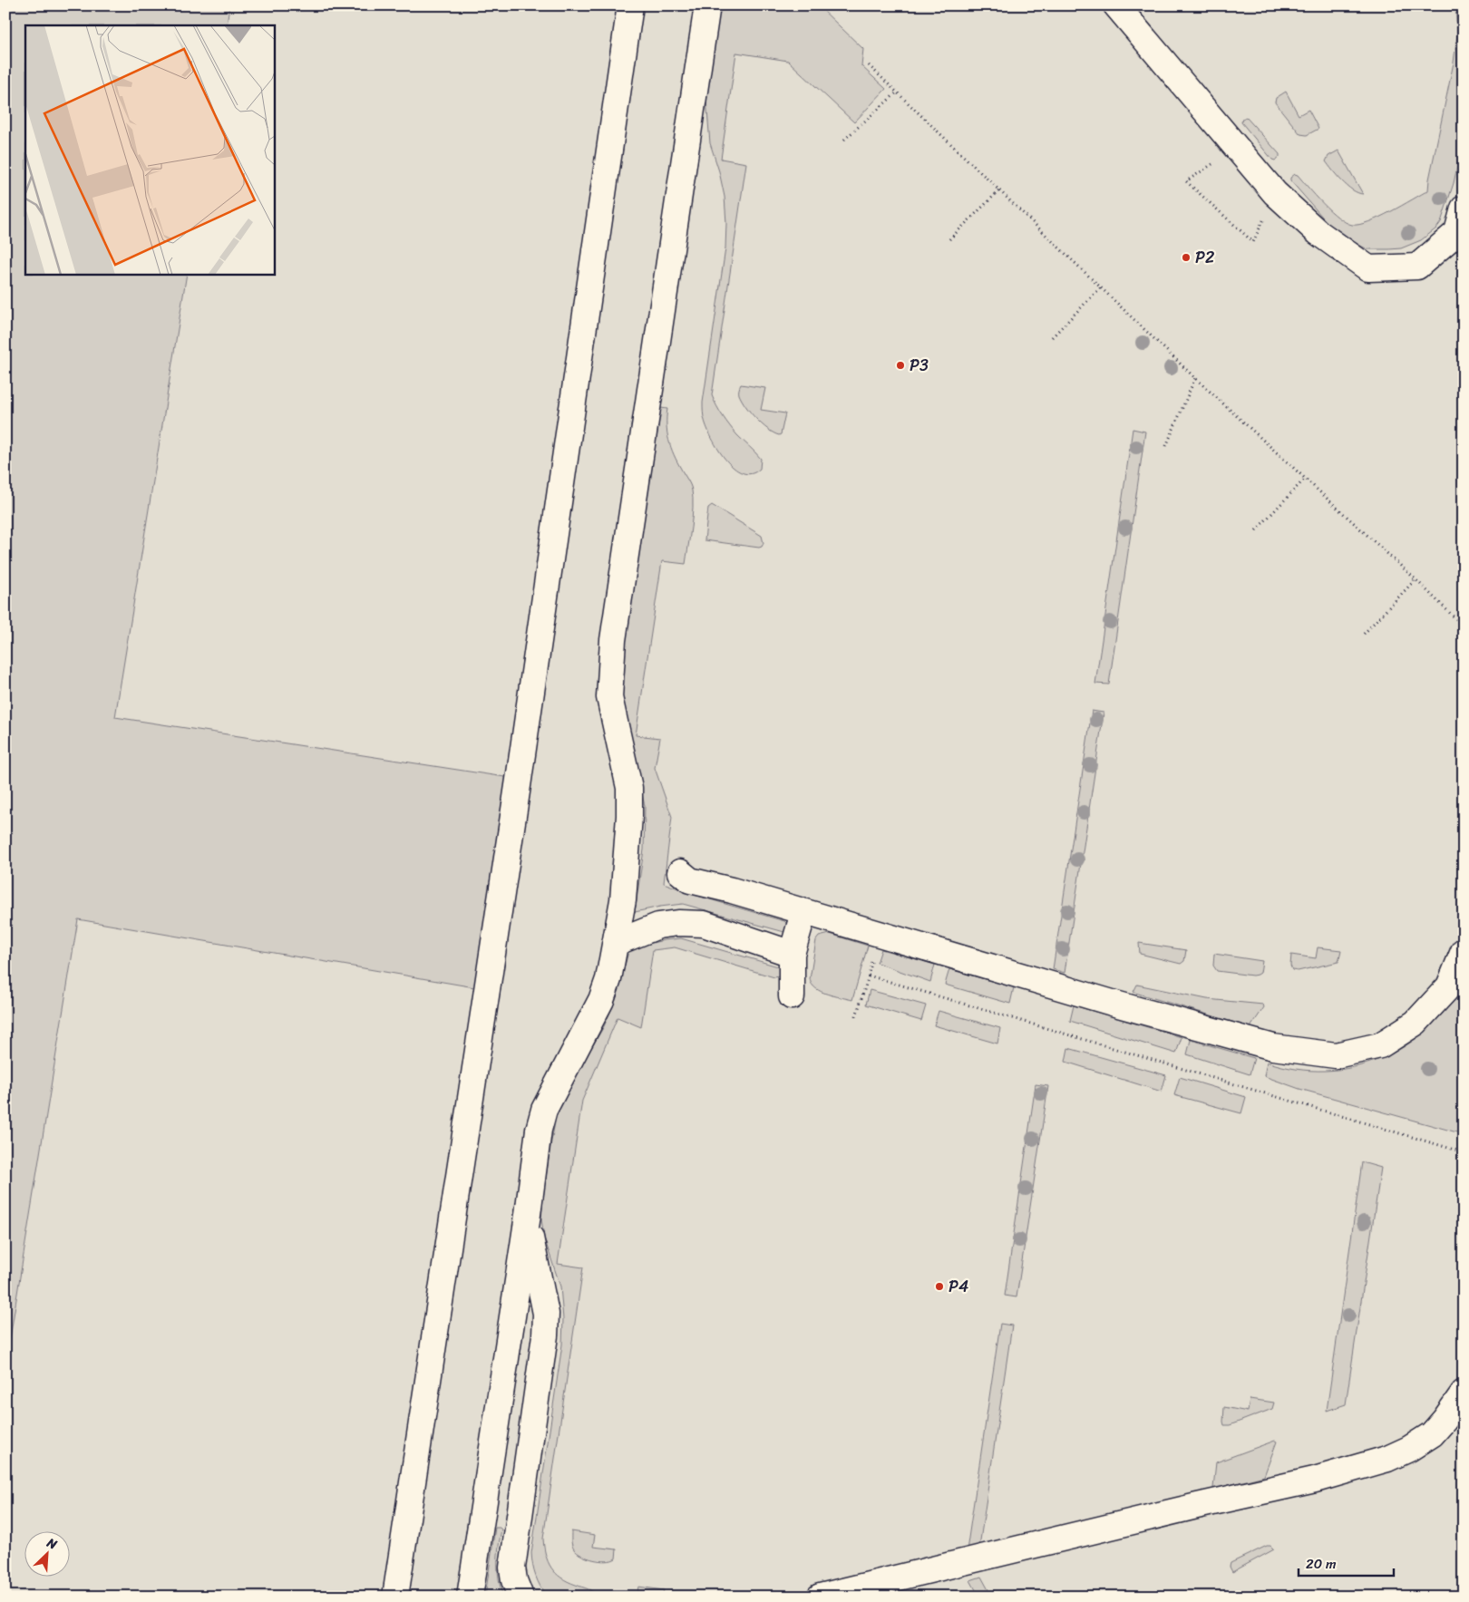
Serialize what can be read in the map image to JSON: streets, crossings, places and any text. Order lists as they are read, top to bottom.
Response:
{
  "places": ["P2", "P3", "P4"],
  "scale_bar": "20 m",
  "north": "top right"
}
